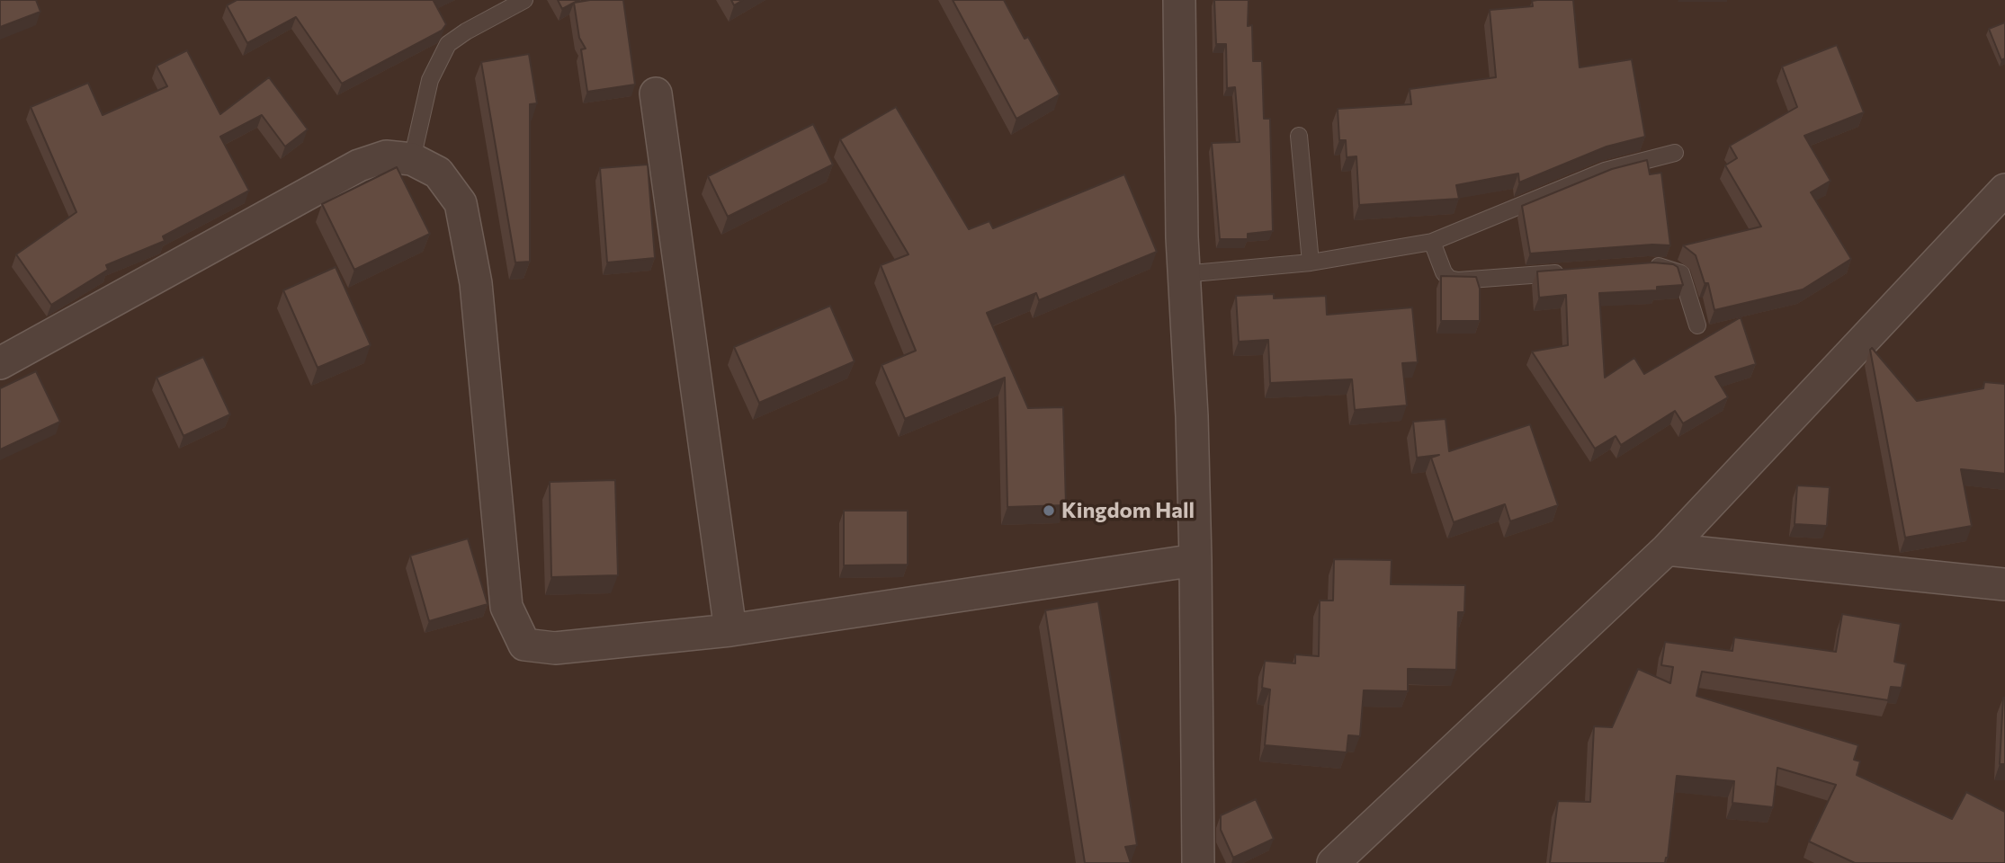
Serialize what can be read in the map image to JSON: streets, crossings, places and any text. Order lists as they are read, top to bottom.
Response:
{
  "places": ["Kingdom Hall"]
}
